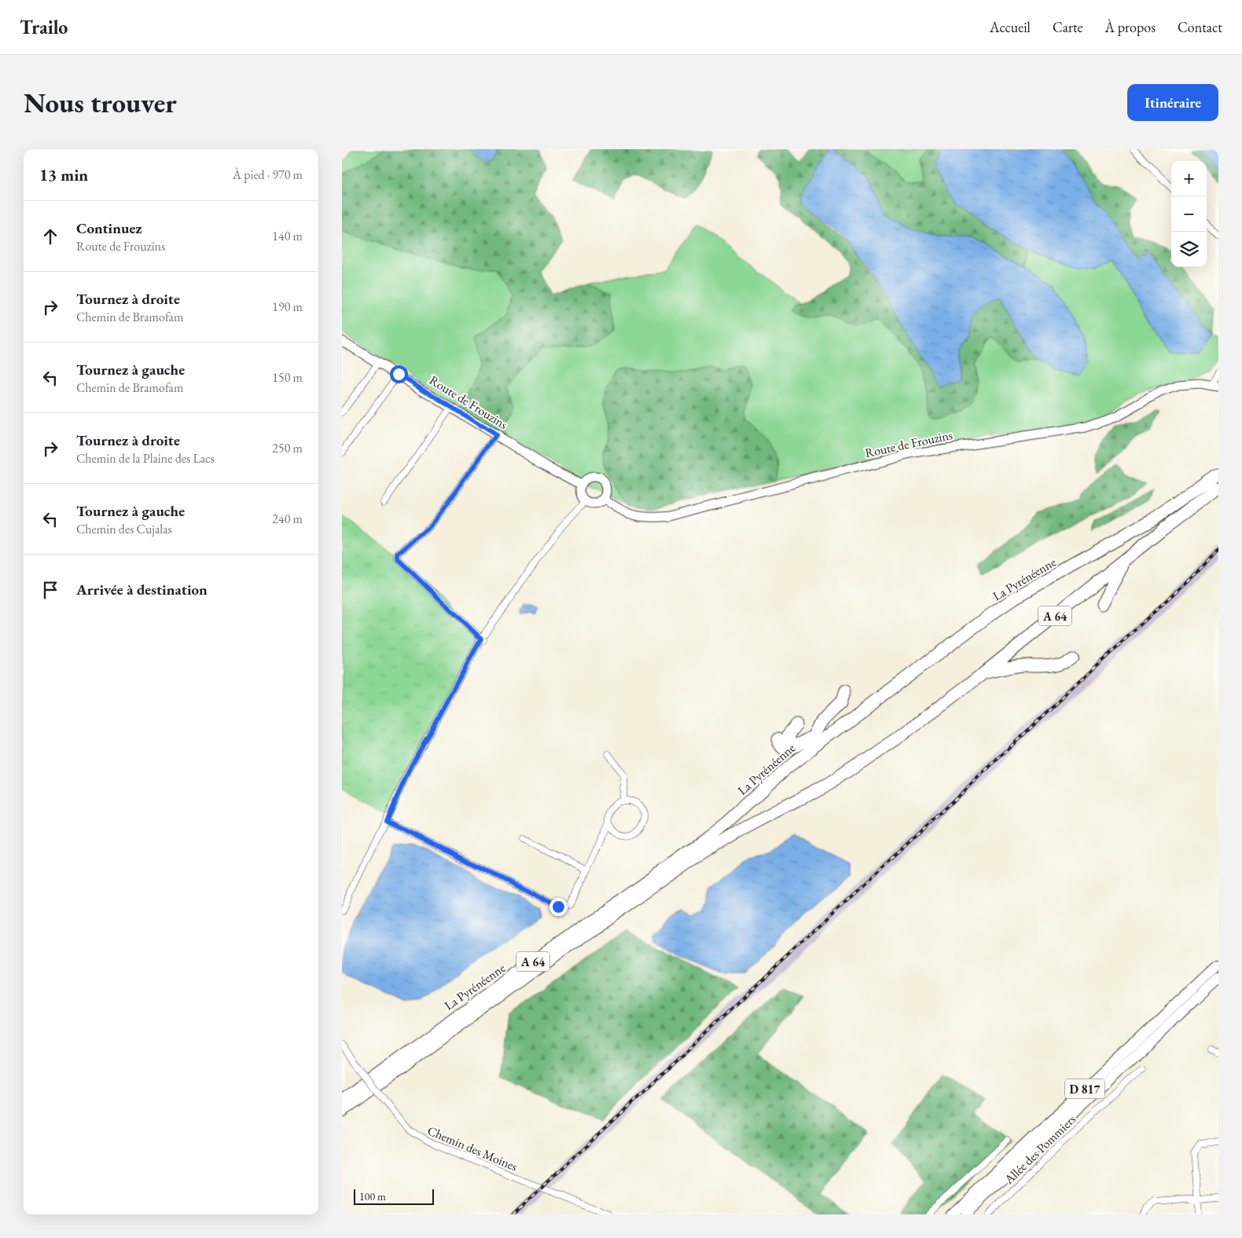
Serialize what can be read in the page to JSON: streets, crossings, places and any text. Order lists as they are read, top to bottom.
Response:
{
  "streets": {
    "highway": ["La Pyrénéenne", "A 64"],
    "main road": ["Route de Frouzins", "D 817"],
    "street": ["Chemin des Moines", "Allée des Pommiers"]
  },
  "scale_bar": "100 m",
  "page": {
    "header": "Trailo",
    "nav": [
      "Accueil",
      "Carte",
      "À propos",
      "Contact"
    ],
    "buttons": "Itinéraire",
    "title": "Nous trouver",
    "heading": ["13 min", "À pied · 970 m"],
    "map_buttons": ["+", "−"],
    "list": [
      ["Continuez", "Route de Frouzins", "140 m"],
      ["Tournez à droite", "Chemin de Bramofam", "190 m"],
      ["Tournez à gauche", "Chemin de Bramofam", "150 m"],
      ["Tournez à droite", "Chemin de la Plaine des Lacs", "250 m"],
      ["Tournez à gauche", "Chemin des Cujalas", "240 m"],
      "Arrivée à destination"
    ],
    "scale": "100 m"
  }
}
